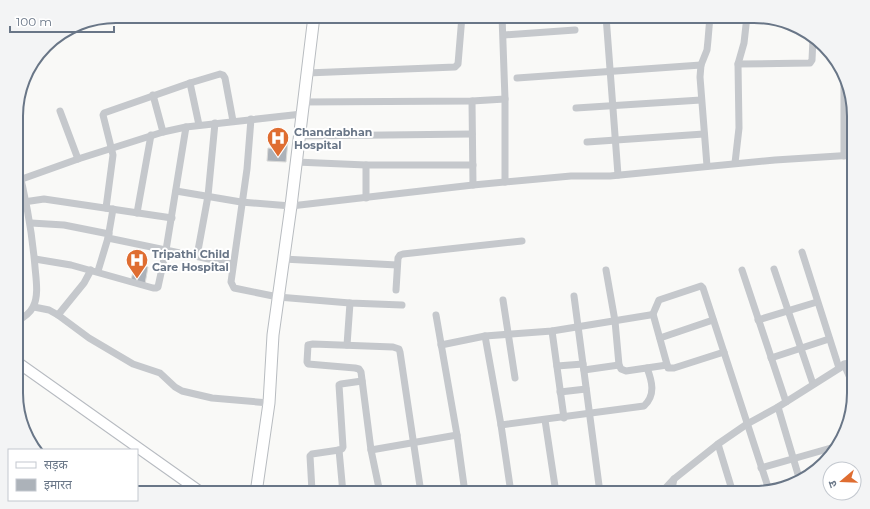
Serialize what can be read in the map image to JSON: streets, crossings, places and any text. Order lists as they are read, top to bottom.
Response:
{
  "places": {
    "hospital": ["Chandrabhan Hospital", "Tripathi Child Care Hospital"]
  },
  "legend": ["सड़क", "इमारत"],
  "scale_bar": "100 m",
  "north": "left"
}
